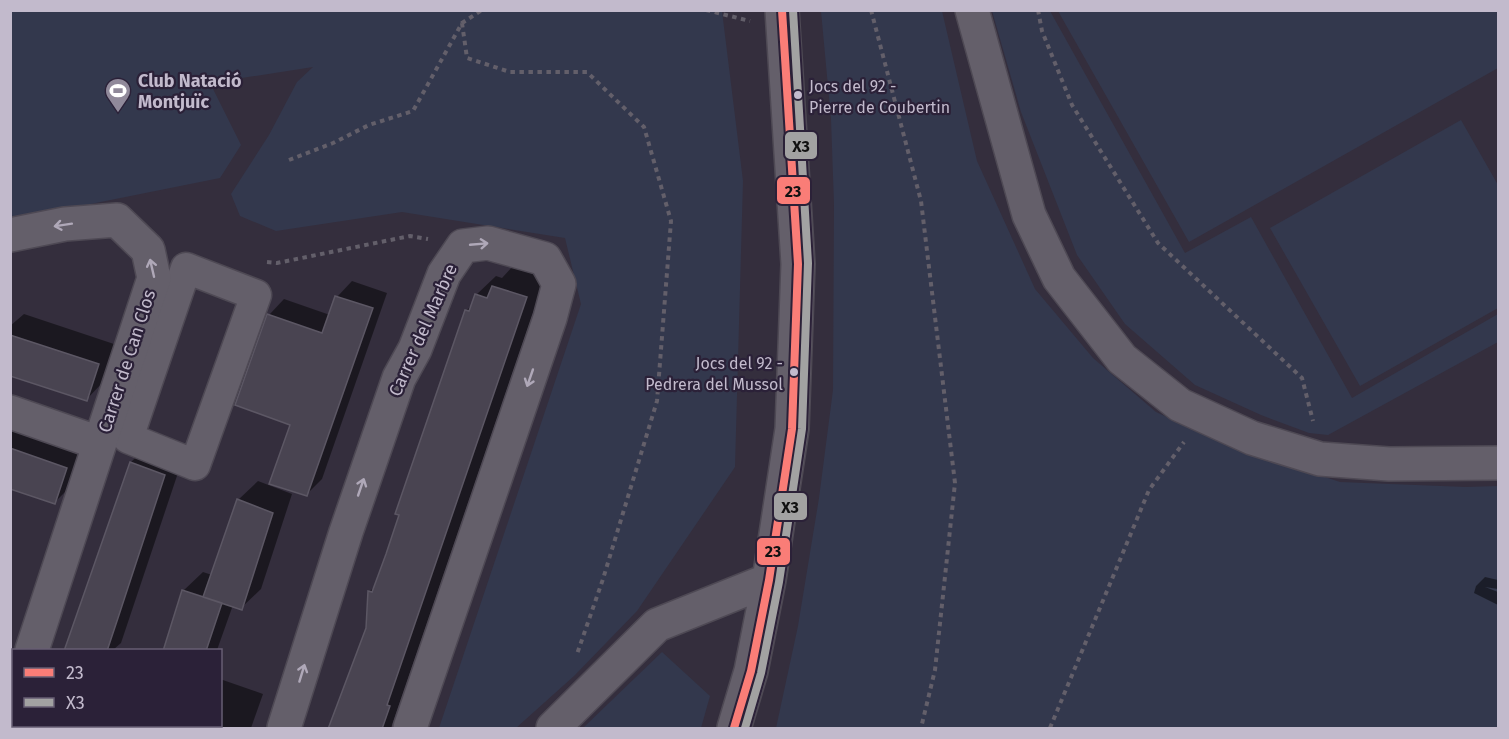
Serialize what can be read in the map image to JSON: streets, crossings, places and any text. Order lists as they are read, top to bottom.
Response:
{
  "streets": {
    "street": ["Carrer del Marbre", "Carrer de Can Clos"]
  },
  "places": {
    "other": ["Jocs del 92 - Pierre de Coubertin", "Jocs del 92 - Pedrera del Mussol"],
    "sports": ["Club Natació Montjuïc"]
  },
  "lines": ["transit line 23", "transit line X3"],
  "legend": ["23", "X3"]
}
